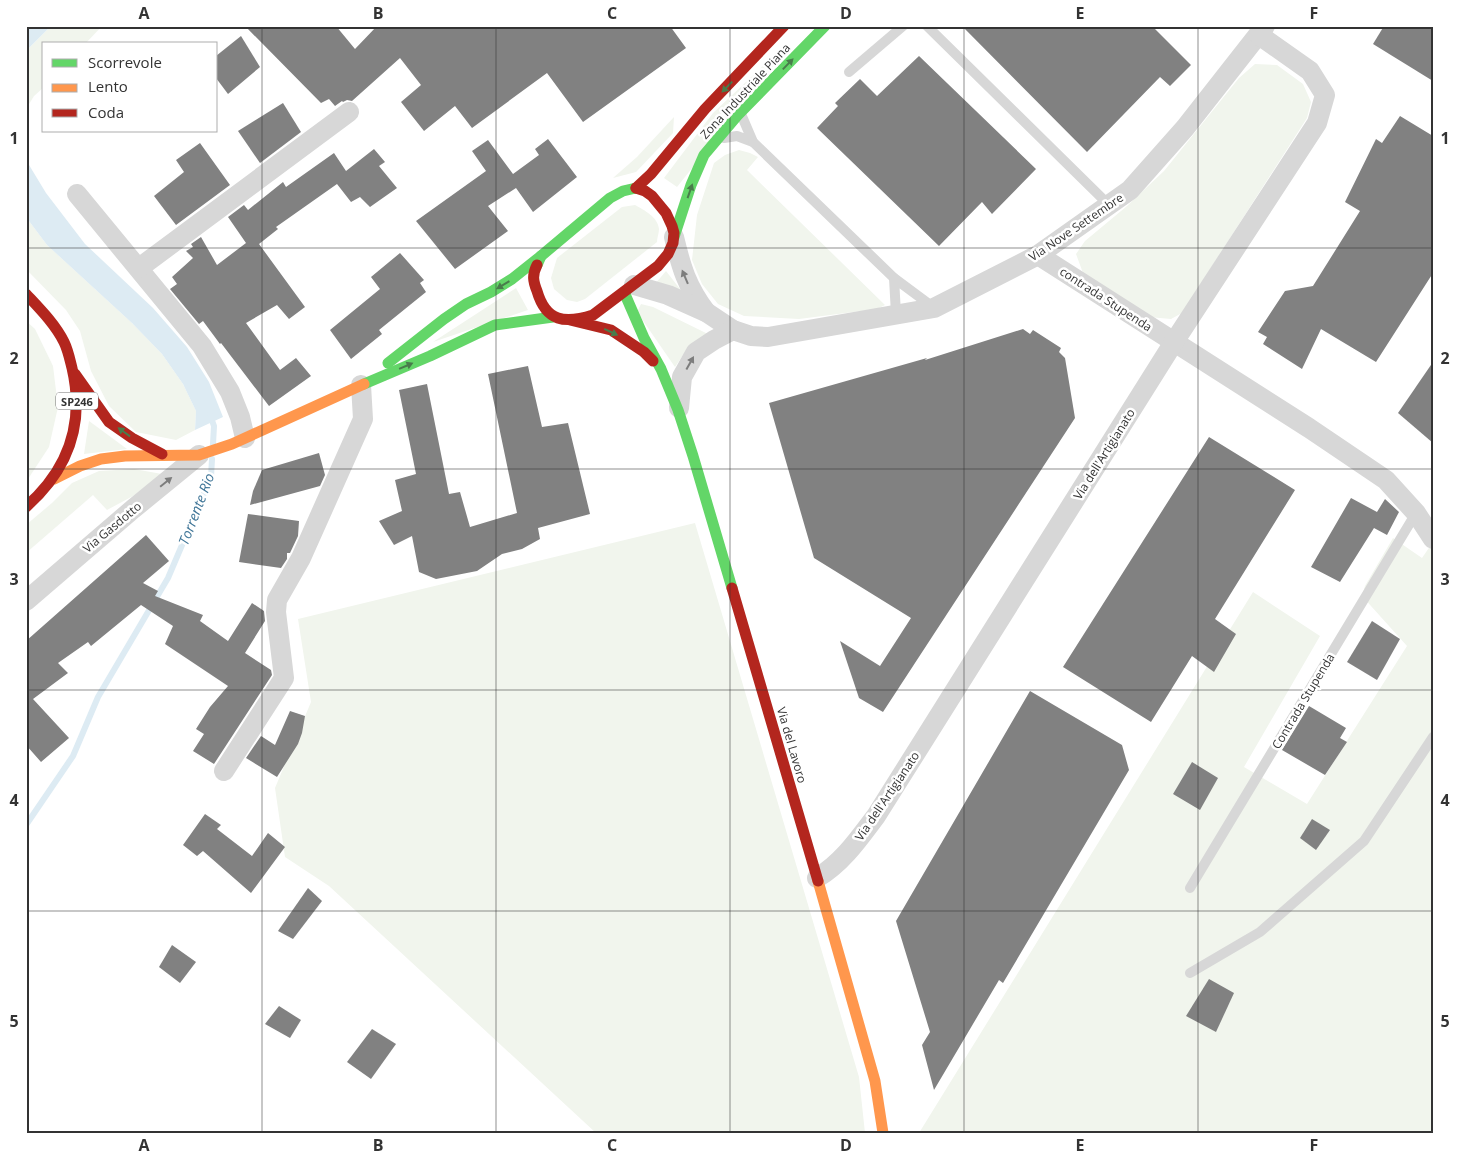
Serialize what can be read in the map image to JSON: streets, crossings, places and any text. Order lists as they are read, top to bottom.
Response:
{
  "streets": {
    "main road": ["Zona Industriale Piana", "SP246", "Via del Lavoro"],
    "street": [
      "Via Nove Settembre",
      "contrada Stupenda",
      "Via dell'Artigianato",
      "Via Gasdotto"
    ],
    "lane": ["Contrada Stupenda"]
  },
  "crossings": [
    ["Zona Industriale Piana", "Via Nove Settembre"],
    ["Zona Industriale Piana", "Via del Lavoro"],
    ["Via Nove Settembre", "contrada Stupenda"],
    ["Via Nove Settembre", "Via dell'Artigianato"],
    ["Via Nove Settembre", "Via del Lavoro"],
    ["contrada Stupenda", "Via dell'Artigianato"],
    ["Via dell'Artigianato", "Via del Lavoro"]
  ],
  "one_way": ["Via Gasdotto"],
  "water": ["Torrente Rio"],
  "legend": ["Scorrevole", "Lento", "Coda"],
  "grid": {
    "columns": [
      "A",
      "B",
      "C",
      "D",
      "E",
      "F"
    ],
    "rows": [
      "1",
      "2",
      "3",
      "4",
      "5"
    ]
  }
}
